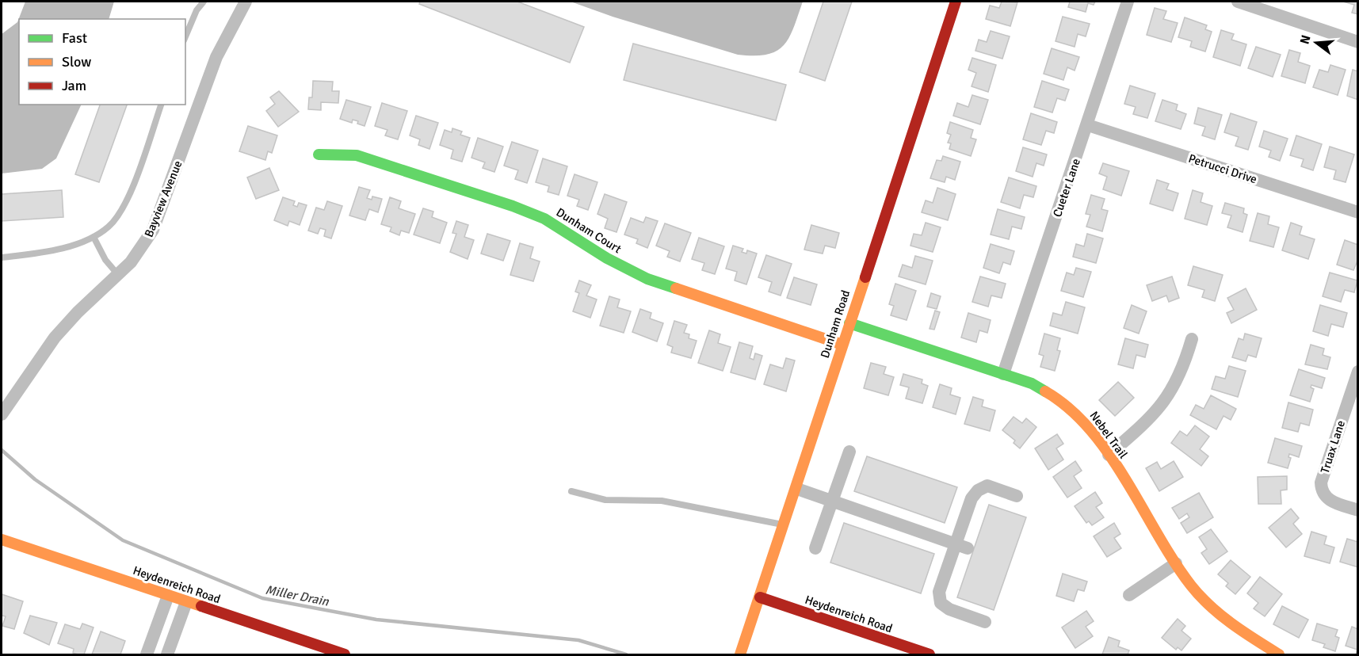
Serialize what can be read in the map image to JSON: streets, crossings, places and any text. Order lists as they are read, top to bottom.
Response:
{
  "streets": {
    "street": [
      "Petrucci Drive",
      "Cueter Lane",
      "Bayview Avenue",
      "Dunham Court",
      "Dunham Road",
      "Nebel Trail",
      "Truax Lane",
      "Heydenreich Road"
    ]
  },
  "crossings": [
    ["Petrucci Drive", "Cueter Lane"],
    ["Cueter Lane", "Nebel Trail"],
    ["Dunham Court", "Dunham Road"],
    ["Dunham Road", "Nebel Trail"],
    ["Dunham Road", "Heydenreich Road"]
  ],
  "water": ["Miller Drain"],
  "legend": ["Fast", "Slow", "Jam"],
  "north": "left"
}
